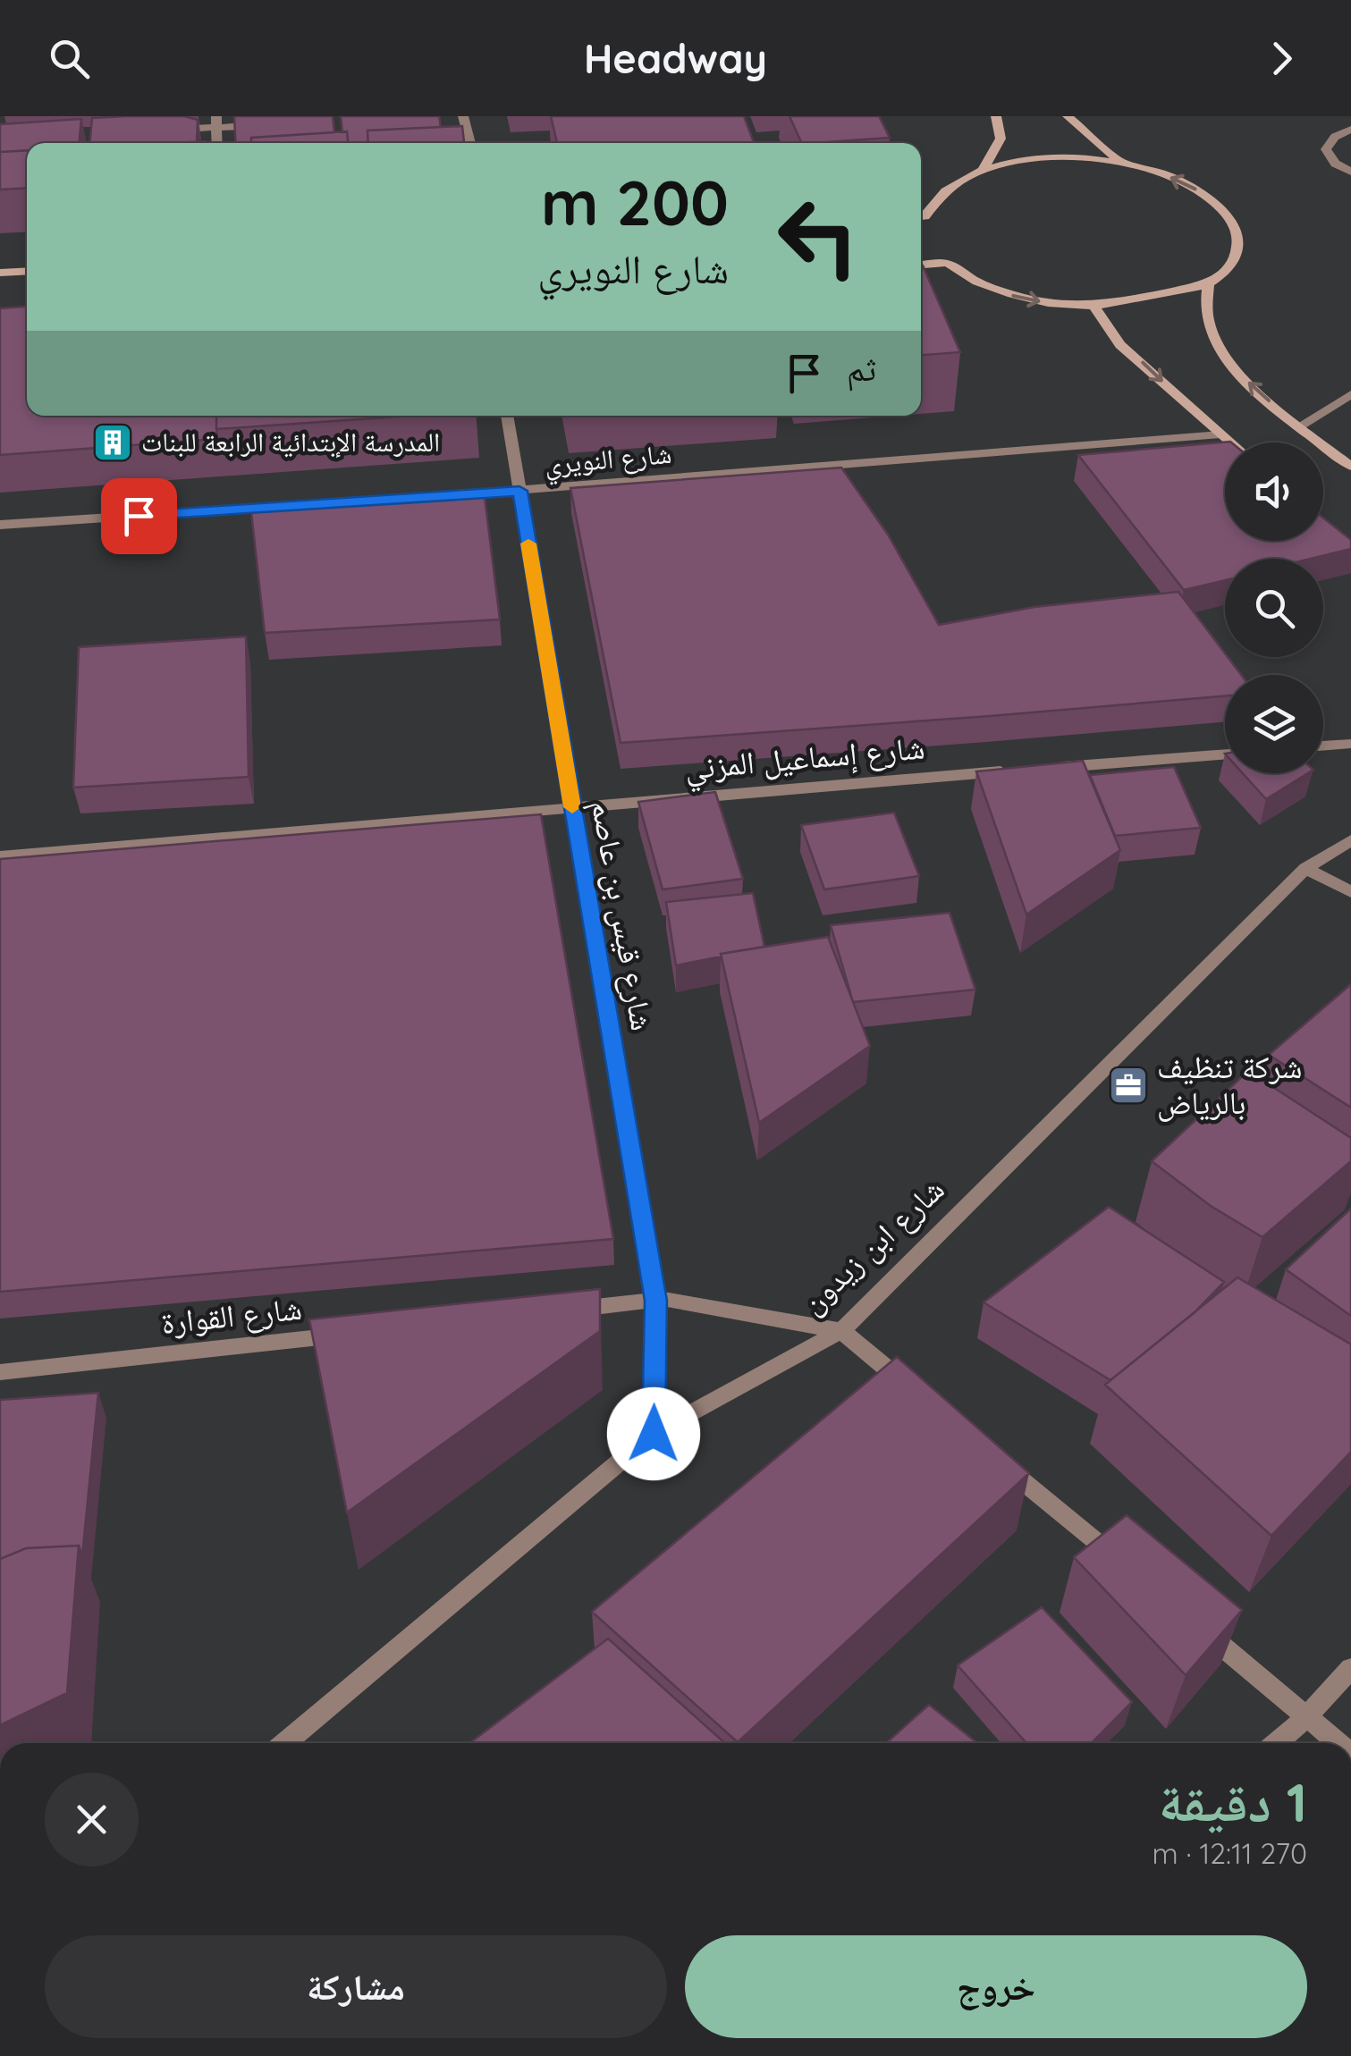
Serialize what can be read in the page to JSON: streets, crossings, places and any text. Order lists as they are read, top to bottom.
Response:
{
  "streets": {
    "street": [
      "شارع النويري",
      "شارع إسماعيل المزني",
      "شارع قيس بن عاصم",
      "شارع ابن زيدون",
      "شارع القوارة"
    ]
  },
  "crossings": [
    ["شارع النويري", "شارع قيس بن عاصم"],
    ["شارع إسماعيل المزني", "شارع قيس بن عاصم"],
    ["شارع قيس بن عاصم", "شارع ابن زيدون"]
  ],
  "places": {
    "building": ["المدرسة الإبتدائية الرابعة للبنات"],
    "office": ["شركة تنظيف بالرياض"]
  },
  "page": {
    "header": "Headway",
    "turn": ["200 m", "شارع النويري"],
    "then": "ثم",
    "heading": ["1 دقيقة", "270 m · 12:11"],
    "buttons": ["خروج", "مشاركة"]
  }
}
